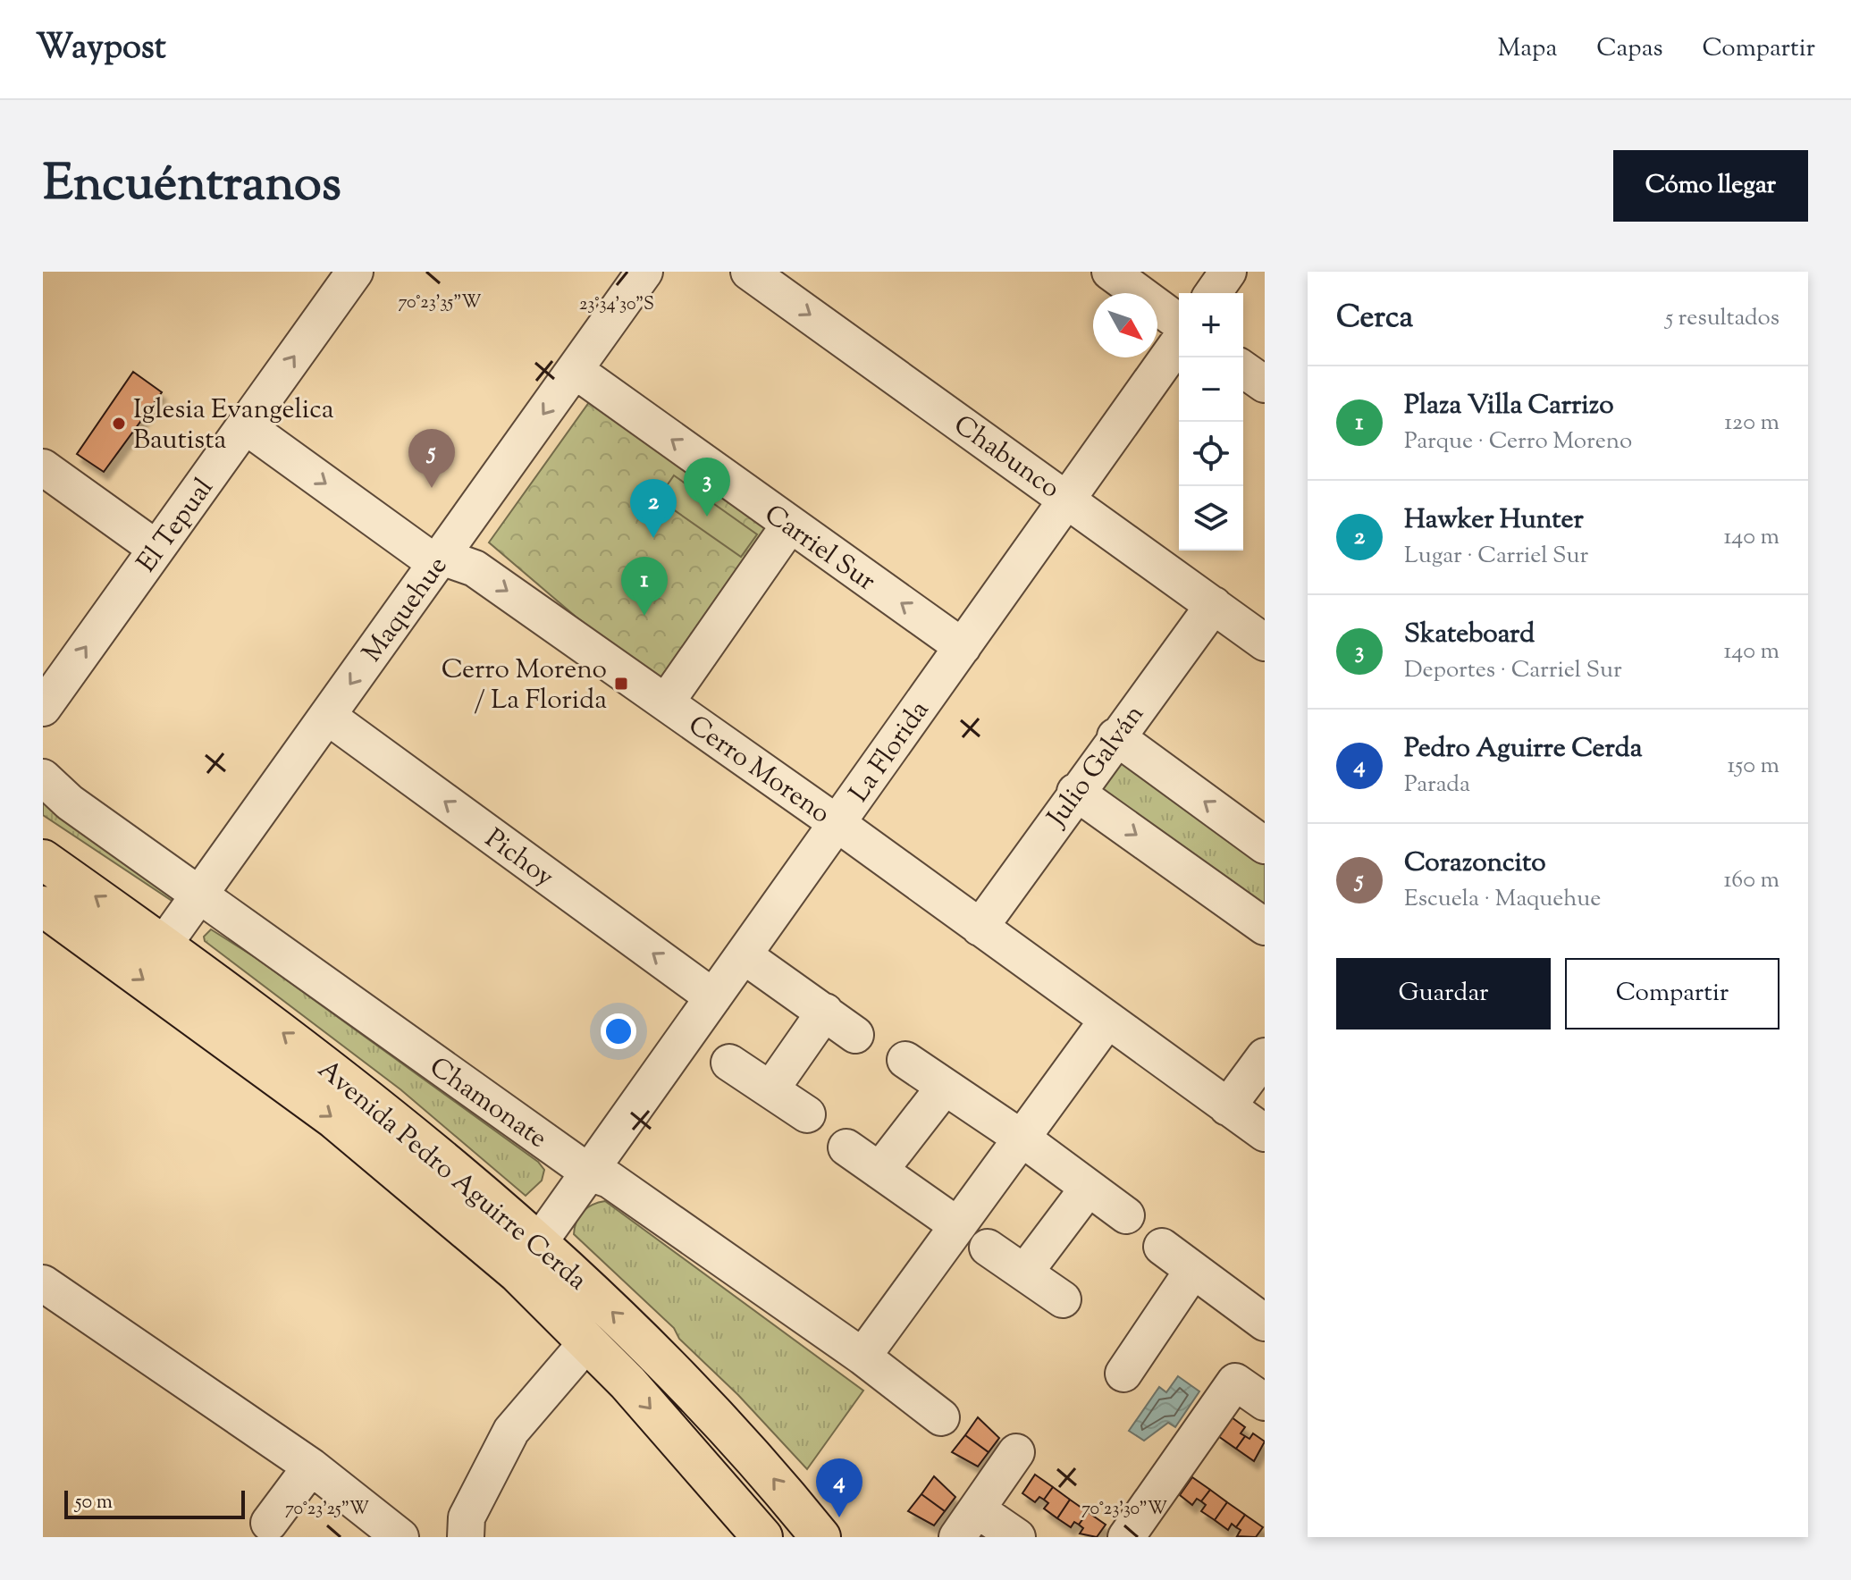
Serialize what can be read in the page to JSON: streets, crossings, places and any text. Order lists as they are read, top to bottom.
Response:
{
  "streets": {
    "main road": ["Avenida Pedro Aguirre Cerda"],
    "street": [
      "Chabunco",
      "El Tepual",
      "Carriel Sur",
      "Maquehue",
      "La Florida",
      "Julio Galván",
      "Cerro Moreno",
      "Pichoy",
      "Chamonate"
    ]
  },
  "crossings": [
    ["Chabunco", "La Florida"],
    ["Chabunco", "Julio Galván"],
    ["El Tepual", "Cerro Moreno"],
    ["Carriel Sur", "Maquehue"],
    ["Carriel Sur", "La Florida"],
    ["Maquehue", "Cerro Moreno"],
    ["Maquehue", "Pichoy"],
    ["Maquehue", "Chamonate"],
    ["Maquehue", "Avenida Pedro Aguirre Cerda"],
    ["La Florida", "Cerro Moreno"],
    ["La Florida", "Pichoy"],
    ["La Florida", "Chamonate"],
    ["La Florida", "Avenida Pedro Aguirre Cerda"],
    ["Julio Galván", "Cerro Moreno"]
  ],
  "one_way": [
    "Chabunco",
    "El Tepual",
    "Carriel Sur",
    "Cerro Moreno",
    "Pichoy"
  ],
  "places": {
    "other": ["Iglesia Evangelica Bautista"],
    "transit": ["Cerro Moreno / La Florida"]
  },
  "scale_bar": "50 m",
  "north": "bottom right",
  "page": {
    "header": "Waypost",
    "nav": ["Mapa", "Capas", "Compartir"],
    "title": "Encuéntranos",
    "buttons": [
      "Cómo llegar",
      ["Guardar", "Compartir"]
    ],
    "heading": ["Cerca", "5 resultados"],
    "map_buttons": ["+", "−"],
    "list": [
      {
        "mark": "1",
        "name": "Plaza Villa Carrizo",
        "note": "Parque · Cerro Moreno",
        "value": "120 m"
      },
      {
        "mark": "2",
        "name": "Hawker Hunter",
        "note": "Lugar · Carriel Sur",
        "value": "140 m"
      },
      {
        "mark": "3",
        "name": "Skateboard",
        "note": "Deportes · Carriel Sur",
        "value": "140 m"
      },
      {
        "mark": "4",
        "name": "Pedro Aguirre Cerda",
        "note": "Parada",
        "value": "150 m"
      },
      {
        "mark": "5",
        "name": "Corazoncito",
        "note": "Escuela · Maquehue",
        "value": "160 m"
      }
    ],
    "pins": [
      "5",
      "3",
      "2",
      "1",
      "4"
    ],
    "scale": "50 m"
  },
  "coordinates": [
    "70°23'35\"W",
    "23°34'30\"S",
    "70°23'25\"W",
    "70°23'30\"W"
  ]
}
